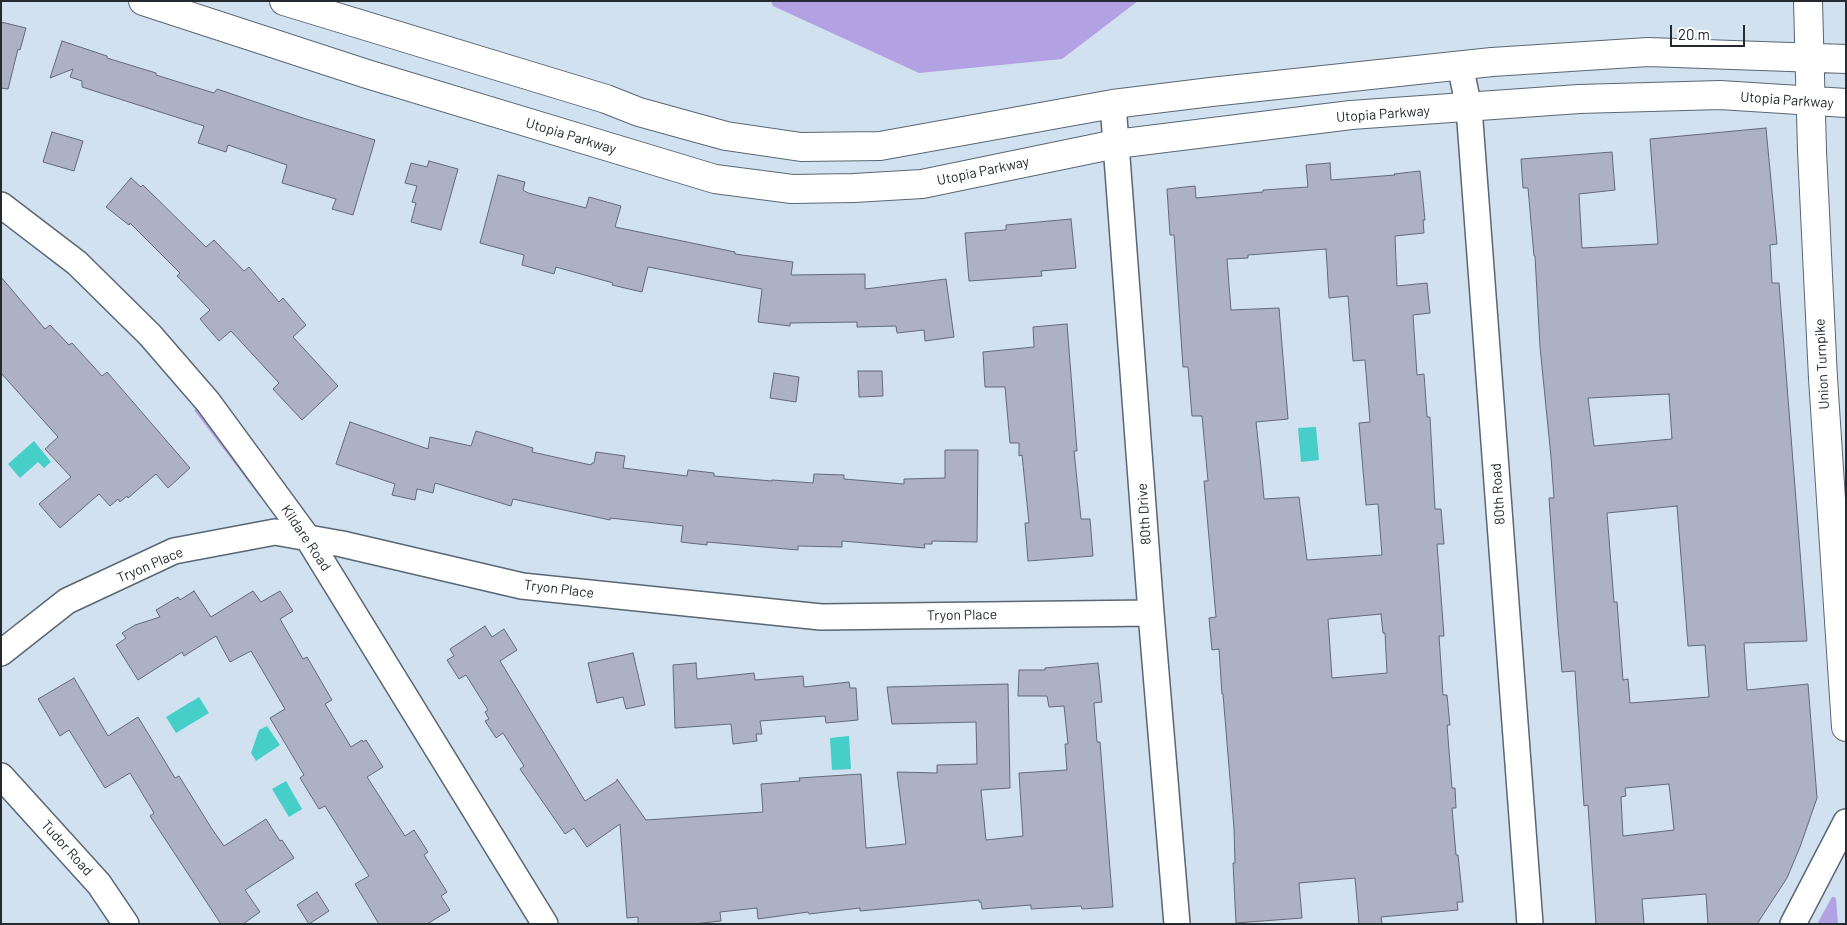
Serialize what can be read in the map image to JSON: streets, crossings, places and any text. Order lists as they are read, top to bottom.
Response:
{
  "streets": {
    "main road": ["Utopia Parkway", "Union Turnpike"],
    "street": [
      "80th Road",
      "80th Drive",
      "Kildare Road",
      "Tryon Place",
      "Tudor Road"
    ]
  },
  "crossings": [
    ["Utopia Parkway", "Union Turnpike"],
    ["Utopia Parkway", "80th Road"],
    ["Utopia Parkway", "80th Drive"],
    ["80th Drive", "Tryon Place"],
    ["Kildare Road", "Tryon Place"]
  ],
  "scale_bar": "20 m"
}
